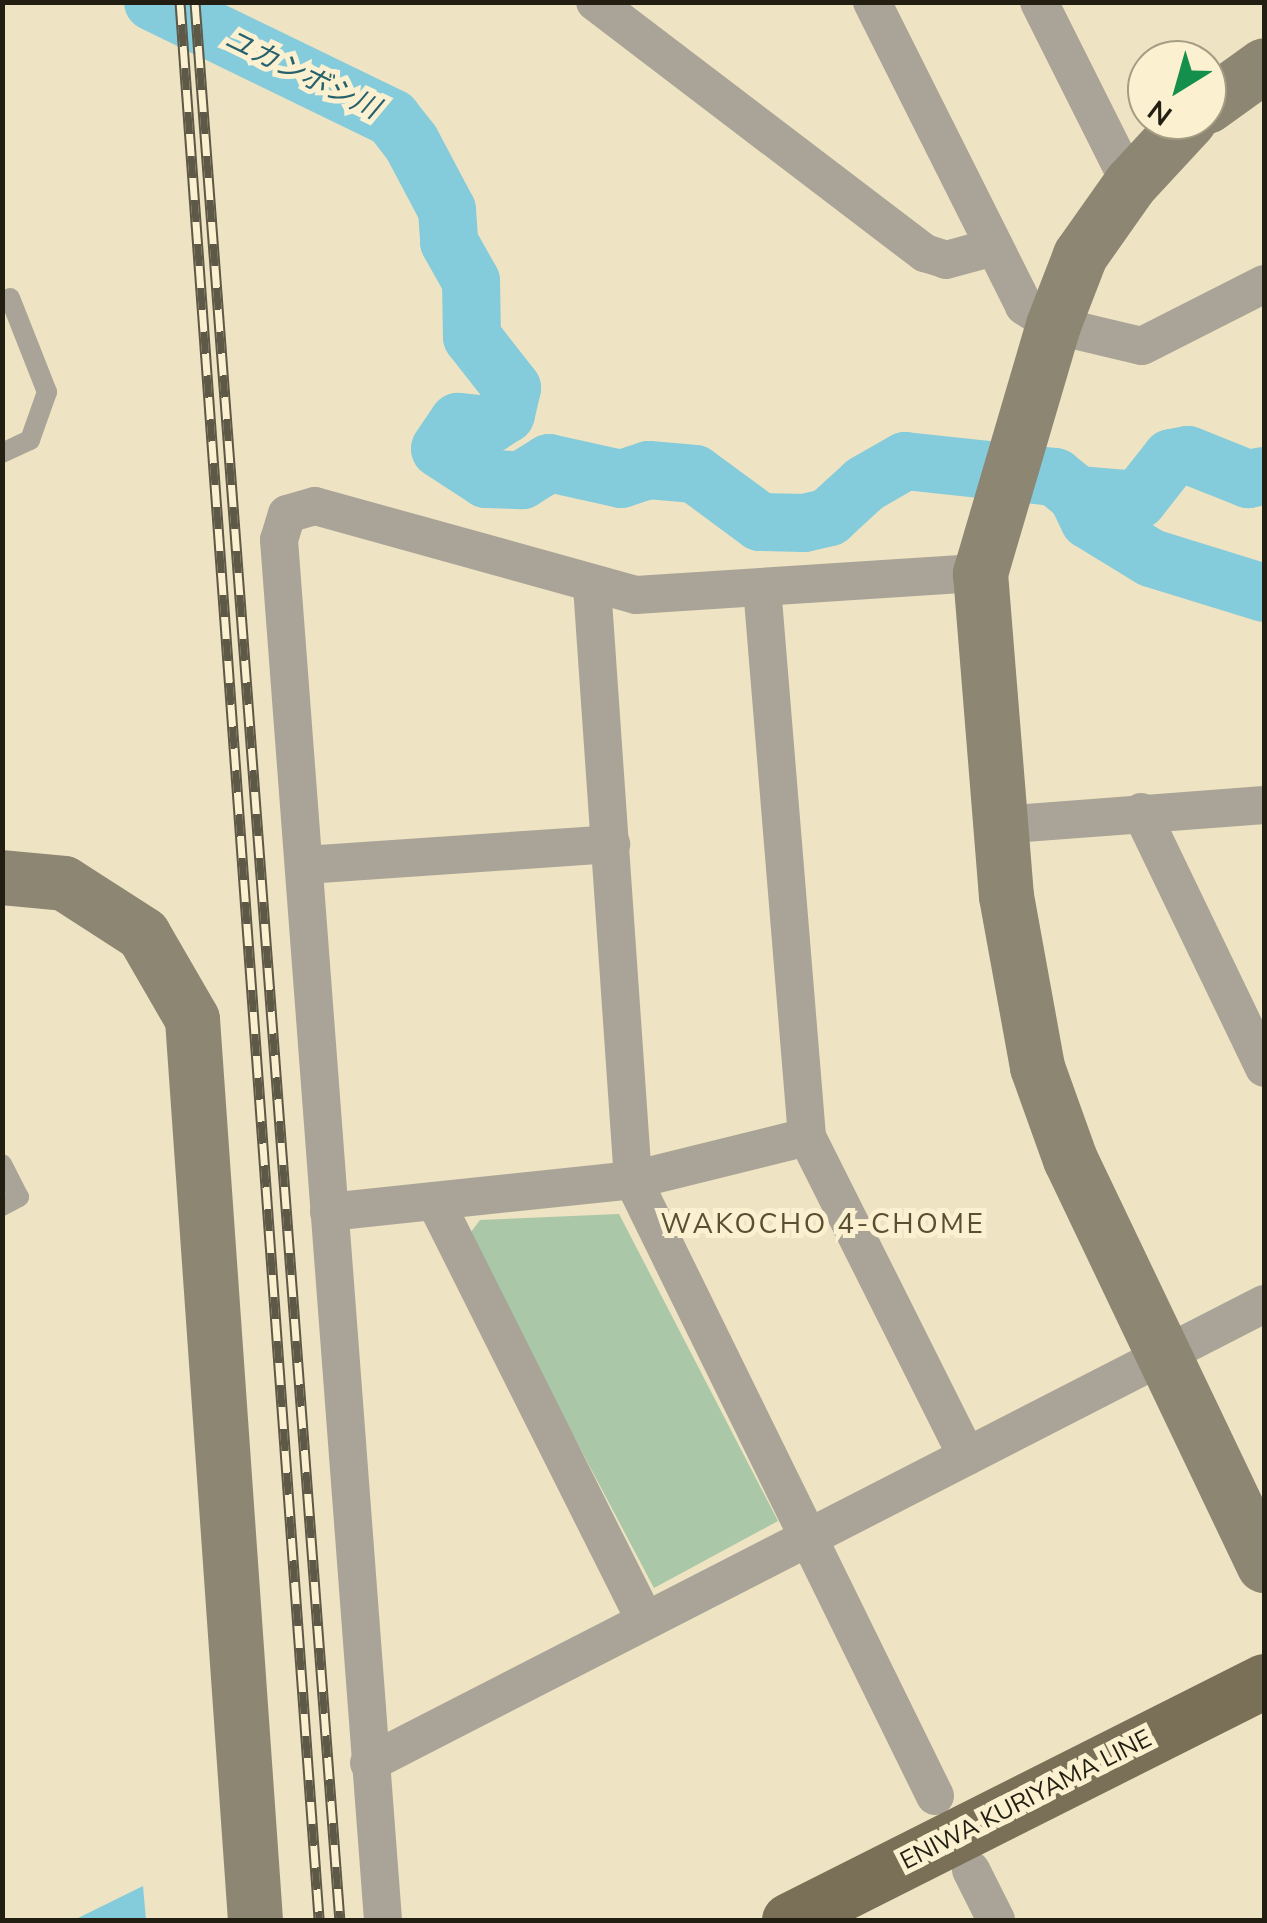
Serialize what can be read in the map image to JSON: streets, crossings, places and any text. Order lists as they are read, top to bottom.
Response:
{
  "streets": {
    "main road": ["ENIWA KURIYAMA LINE"]
  },
  "districts": ["WAKOCHO 4-CHOME"],
  "water": ["ユカンボシ川"],
  "north": "bottom left"
}
